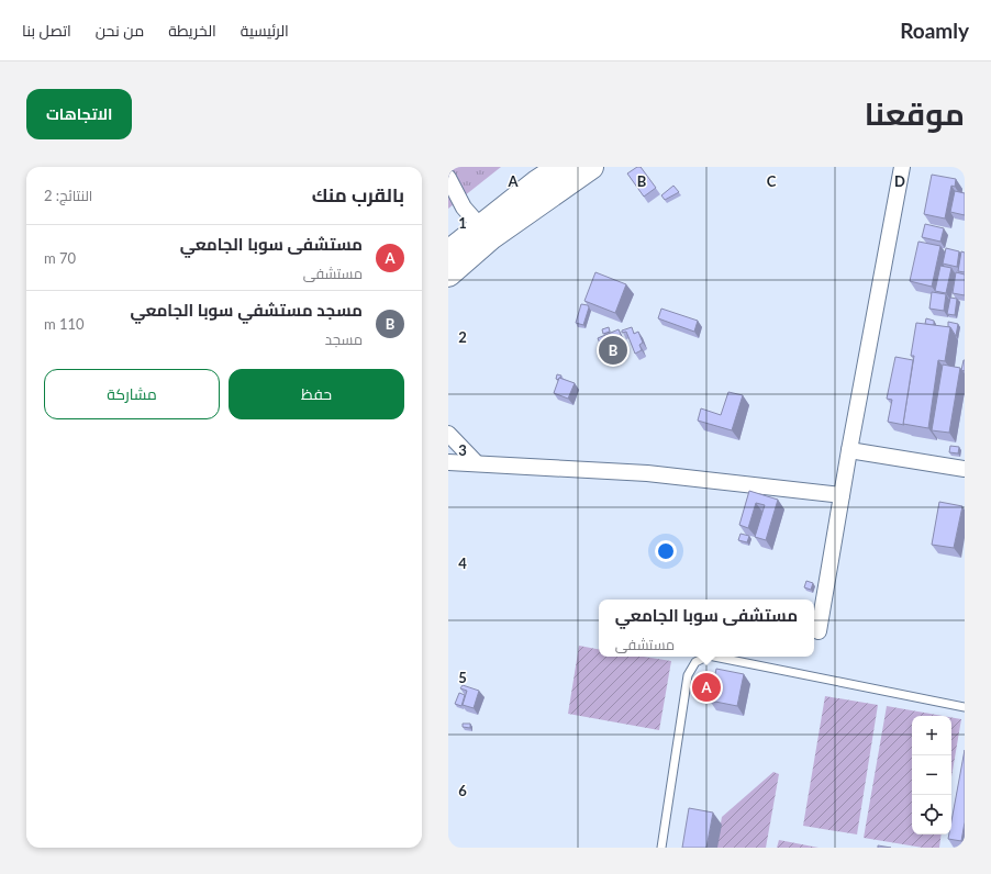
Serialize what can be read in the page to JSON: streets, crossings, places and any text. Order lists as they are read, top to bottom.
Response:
{
  "page": {
    "header": "Roamly",
    "nav": [
      "الرئيسية",
      "الخريطة",
      "من نحن",
      "اتصل بنا"
    ],
    "title": "موقعنا",
    "buttons": [
      "الاتجاهات",
      ["حفظ", "مشاركة"]
    ],
    "heading": ["بالقرب منك", "النتائج: 2"],
    "list": [
      {
        "mark": "A",
        "name": "مستشفى سوبا الجامعي",
        "note": "مستشفى",
        "value": "70 m"
      },
      {
        "mark": "B",
        "name": "مسجد مستشفي سوبا الجامعي",
        "note": "مسجد",
        "value": "110 m"
      }
    ],
    "pins": ["B", "A"],
    "popup": ["مستشفى سوبا الجامعي", "مستشفى"],
    "map_buttons": ["+", "−"]
  },
  "grid": {
    "columns": [
      "A",
      "B",
      "C",
      "D"
    ],
    "rows": [
      "1",
      "2",
      "3",
      "4",
      "5",
      "6"
    ]
  }
}
